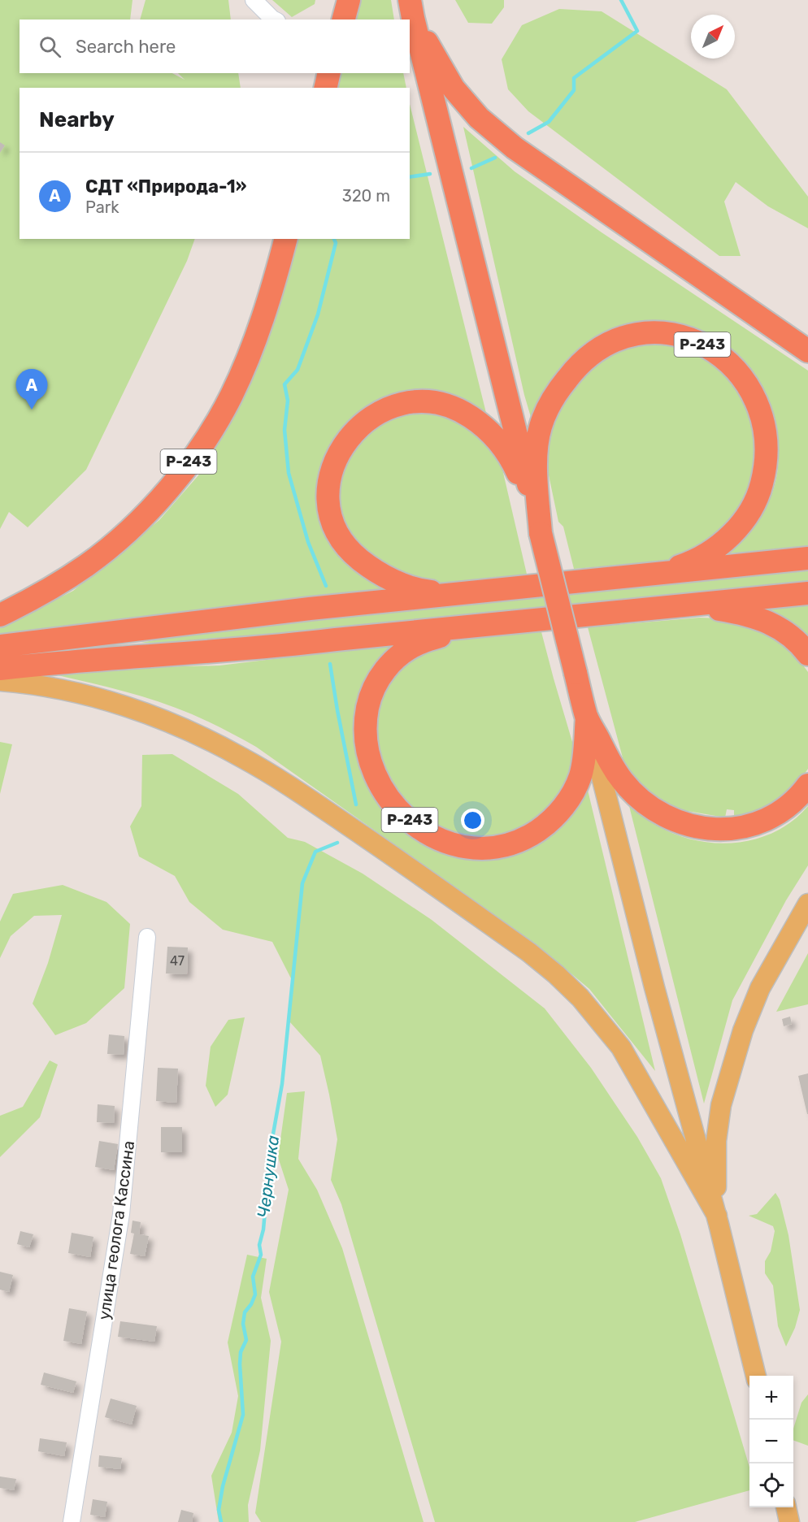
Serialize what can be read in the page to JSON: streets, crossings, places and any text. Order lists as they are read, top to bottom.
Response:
{
  "streets": {
    "highway": ["Р-243"],
    "street": ["улица геолога Кассина"]
  },
  "water": ["Чернушка"],
  "house_numbers": ["47"],
  "north": "top right",
  "page": {
    "search": "Search here",
    "heading": "Nearby",
    "list": [
      {
        "mark": "A",
        "name": "СДТ «Природа-1»",
        "note": "Park",
        "value": "320 m"
      }
    ],
    "pins": "A",
    "map_buttons": ["+", "−"]
  }
}
